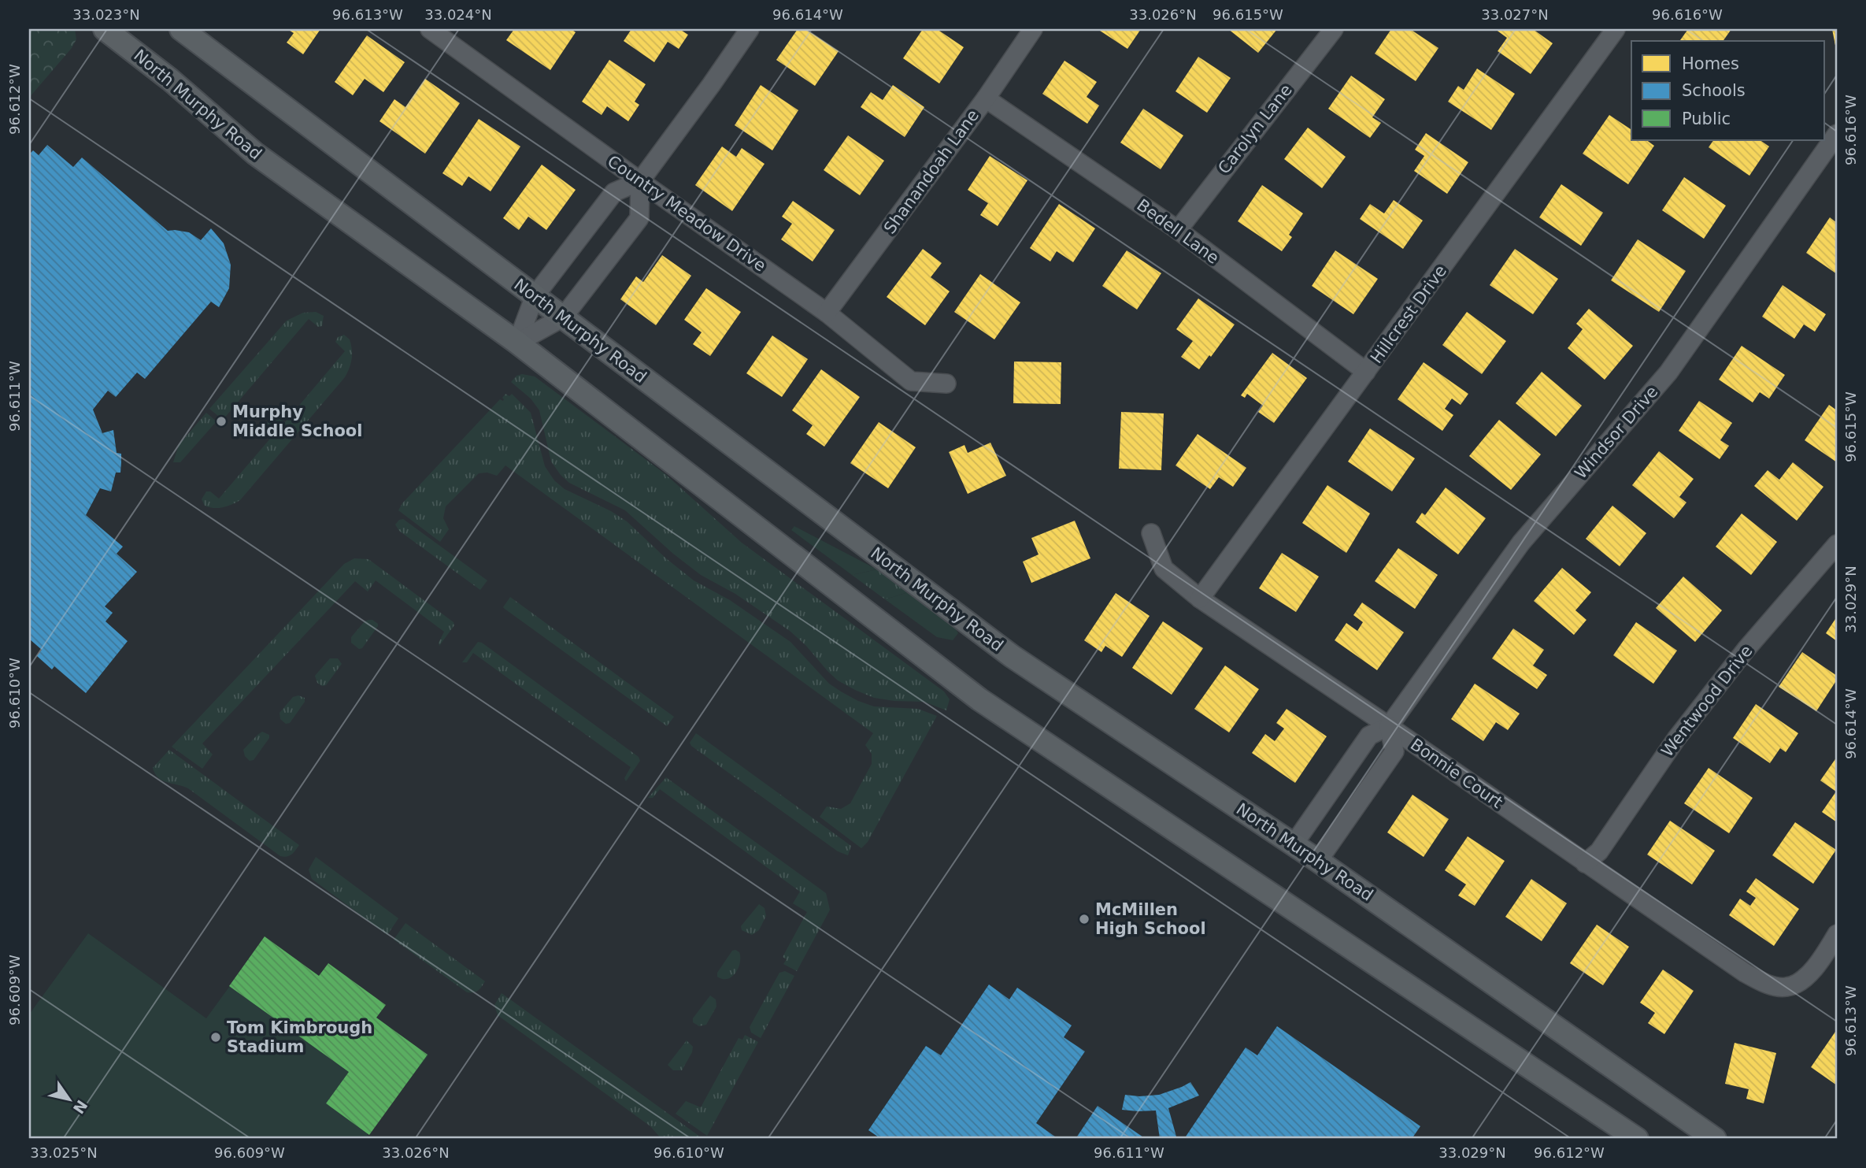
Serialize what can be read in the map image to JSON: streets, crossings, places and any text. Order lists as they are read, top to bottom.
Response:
{
  "streets": {
    "main road": ["North Murphy Road"],
    "street": [
      "Carolyn Lane",
      "Shanandoah Lane",
      "Country Meadow Drive",
      "Bedell Lane",
      "Hillcrest Drive",
      "Windsor Drive",
      "Wentwood Drive",
      "Bonnie Court"
    ]
  },
  "crossings": [
    ["North Murphy Road", "Windsor Drive"],
    ["Carolyn Lane", "Bedell Lane"],
    ["Shanandoah Lane", "Country Meadow Drive"],
    ["Shanandoah Lane", "Bedell Lane"],
    ["Bedell Lane", "Hillcrest Drive"],
    ["Hillcrest Drive", "Bonnie Court"],
    ["Windsor Drive", "Bonnie Court"],
    ["Wentwood Drive", "Bonnie Court"]
  ],
  "places": ["Murphy Middle School", "McMillen High School", "Tom Kimbrough Stadium"],
  "legend": ["Homes", "Schools", "Public"],
  "north": "bottom right",
  "coordinates": [
    "33.023°N",
    "96.613°W",
    "33.024°N",
    "96.614°W",
    "33.026°N",
    "96.615°W",
    "33.027°N",
    "96.616°W",
    "96.612°W",
    "96.611°W",
    "33.029°N",
    "96.610°W",
    "96.609°W",
    "33.025°N"
  ]
}
